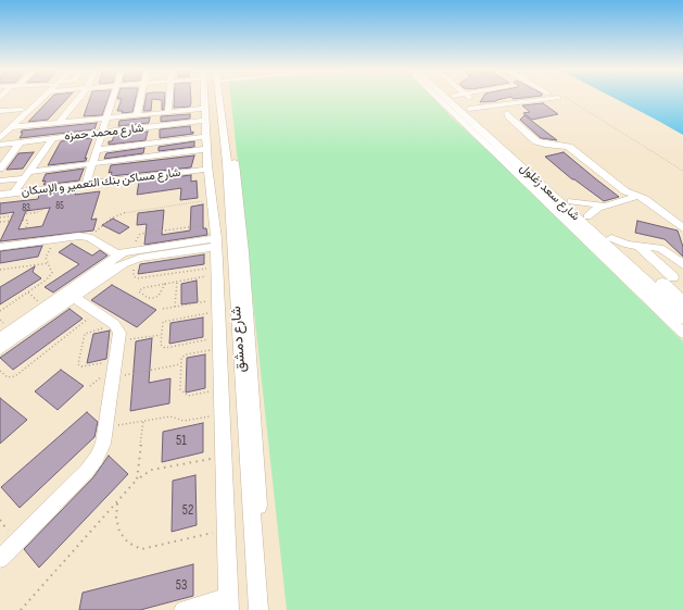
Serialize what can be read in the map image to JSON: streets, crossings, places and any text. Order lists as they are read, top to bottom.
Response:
{
  "streets": {
    "main road": ["شارع سعد زغلول"],
    "street": ["شارع محمد حمزه", "شارع مساكن بنك التعمير و الإسكان", "شارع دمشق"]
  },
  "crossings": [
    ["شارع محمد حمزه", "شارع دمشق"],
    ["شارع مساكن بنك التعمير و الإسكان", "شارع دمشق"]
  ],
  "house_numbers": [
    "85",
    "83",
    "51",
    "52",
    "53"
  ]
}
